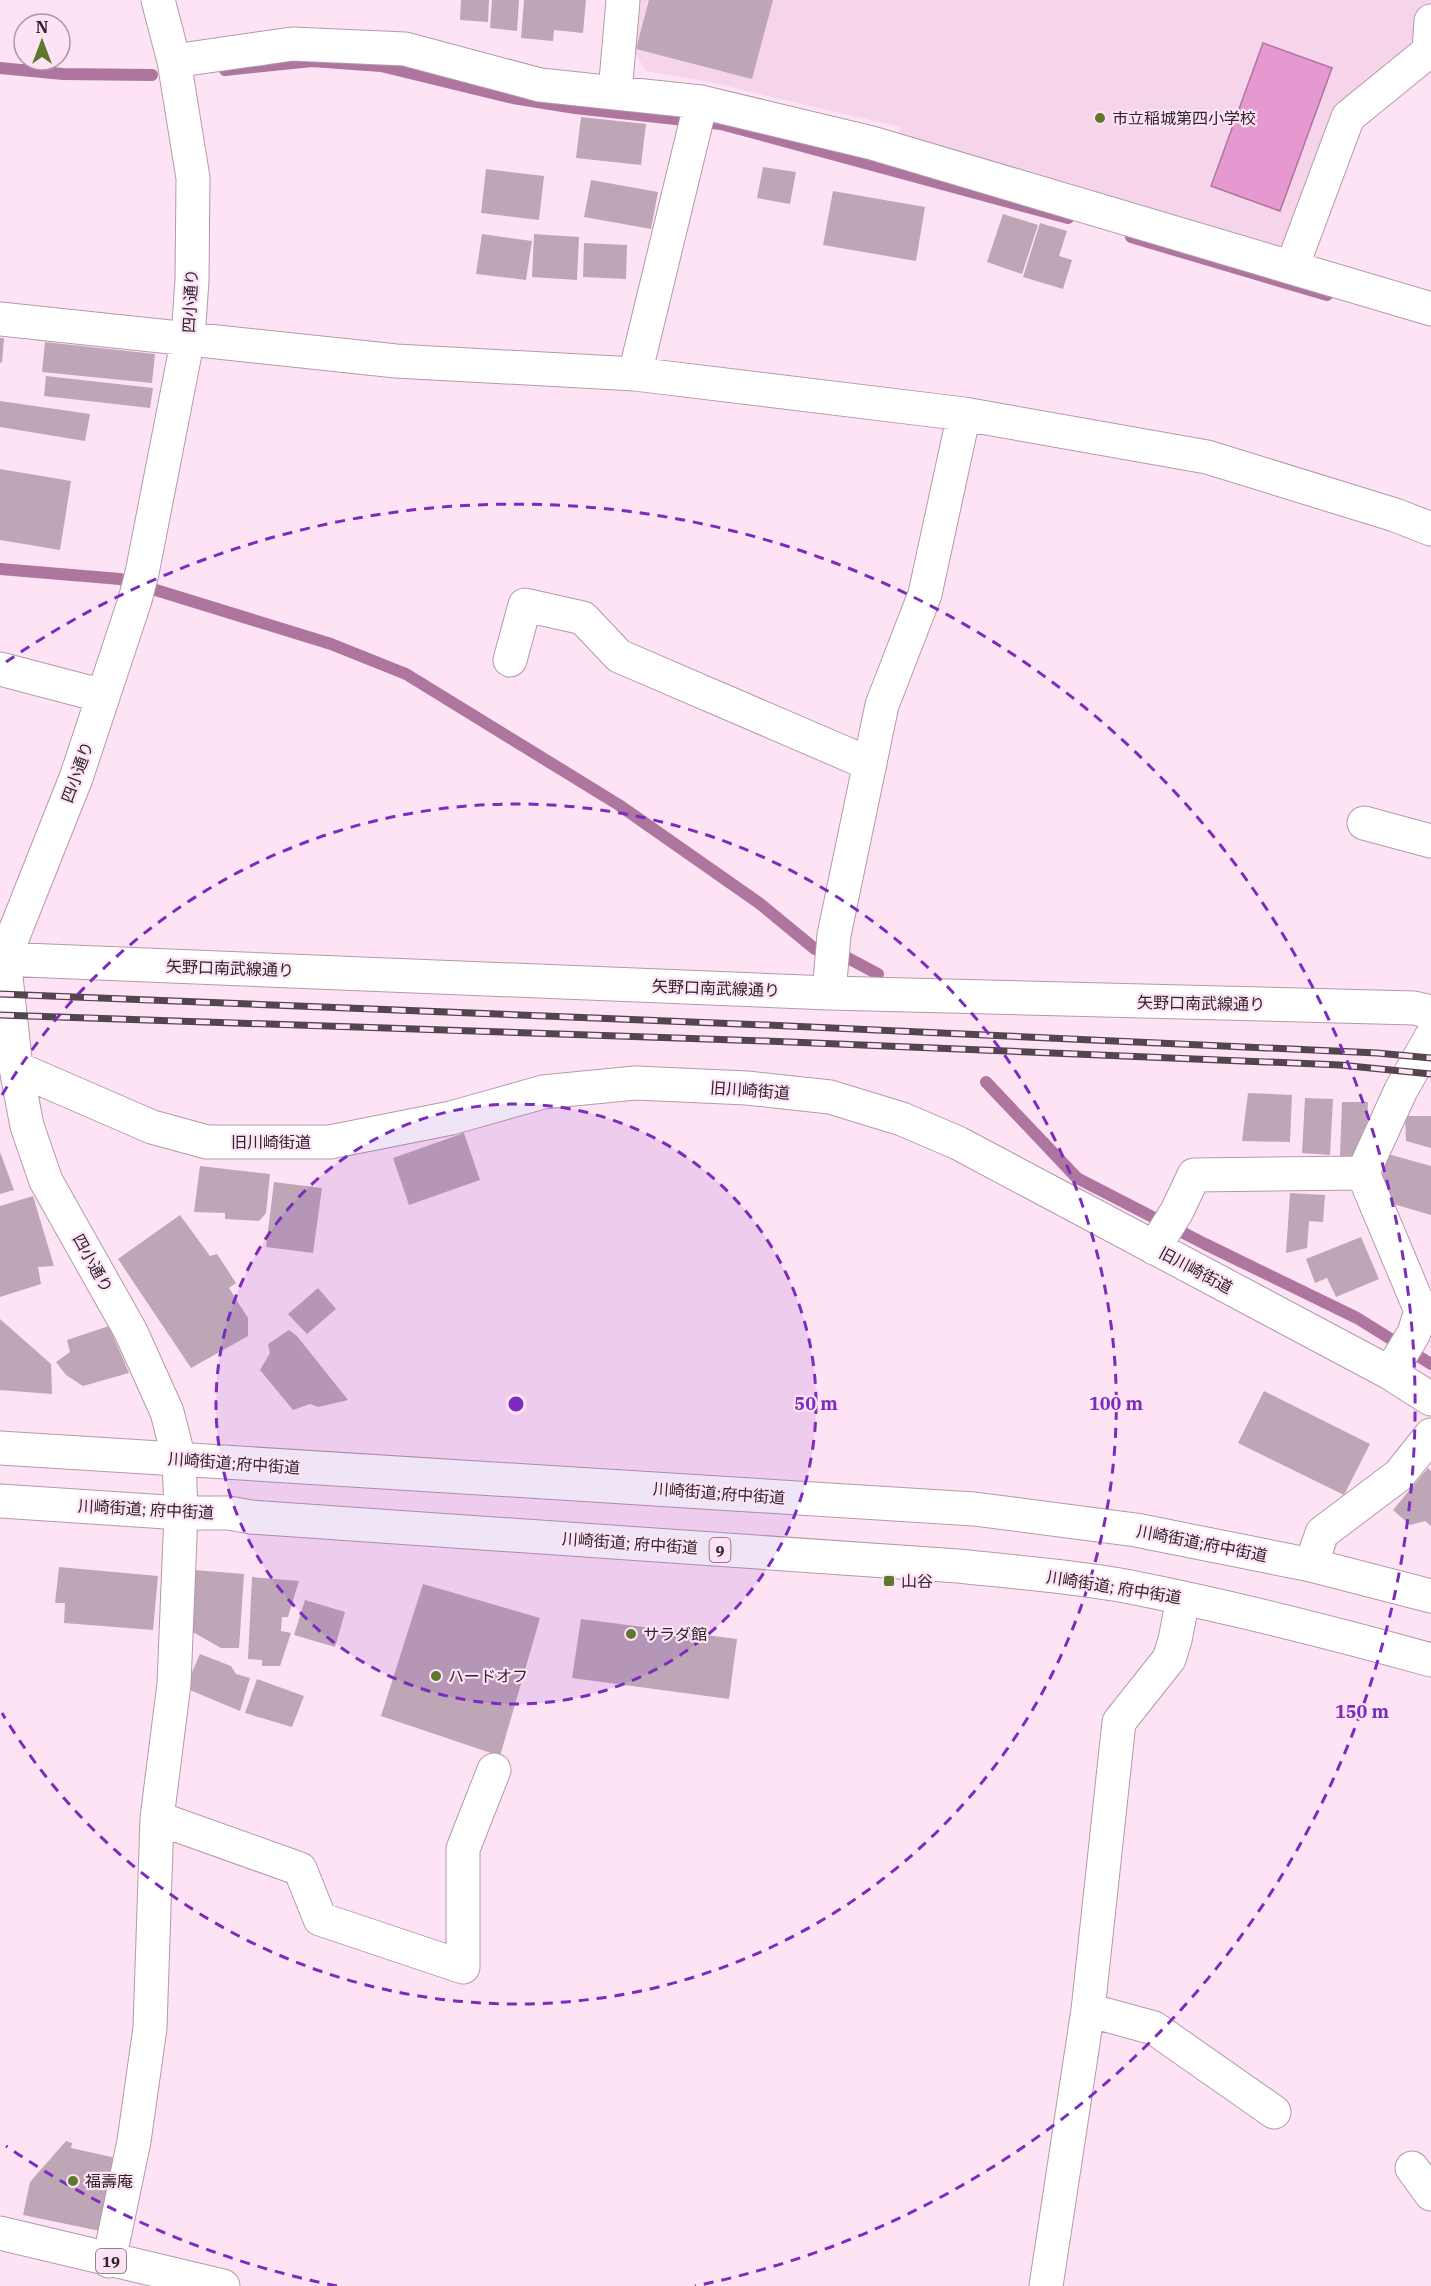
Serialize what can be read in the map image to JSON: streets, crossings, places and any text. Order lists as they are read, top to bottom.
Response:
{
  "streets": {
    "street": [
      "四小通り",
      "矢野口南武線通り",
      "旧川崎街道",
      "川崎街道;府中街道",
      "川崎街道; 府中街道",
      "9",
      "19"
    ]
  },
  "crossings": [
    ["四小通り", "矢野口南武線通り"],
    ["四小通り", "旧川崎街道"],
    ["四小通り", "川崎街道;府中街道"],
    ["四小通り", "川崎街道; 府中街道"],
    ["四小通り", "19"]
  ],
  "places": {
    "other": [
      "市立稲城第四小学校",
      "サラダ館",
      "ハードオフ",
      "福壽庵"
    ],
    "transit": ["山谷"]
  },
  "north": "top",
  "rings": ["50 m", "100 m", "150 m"]
}
